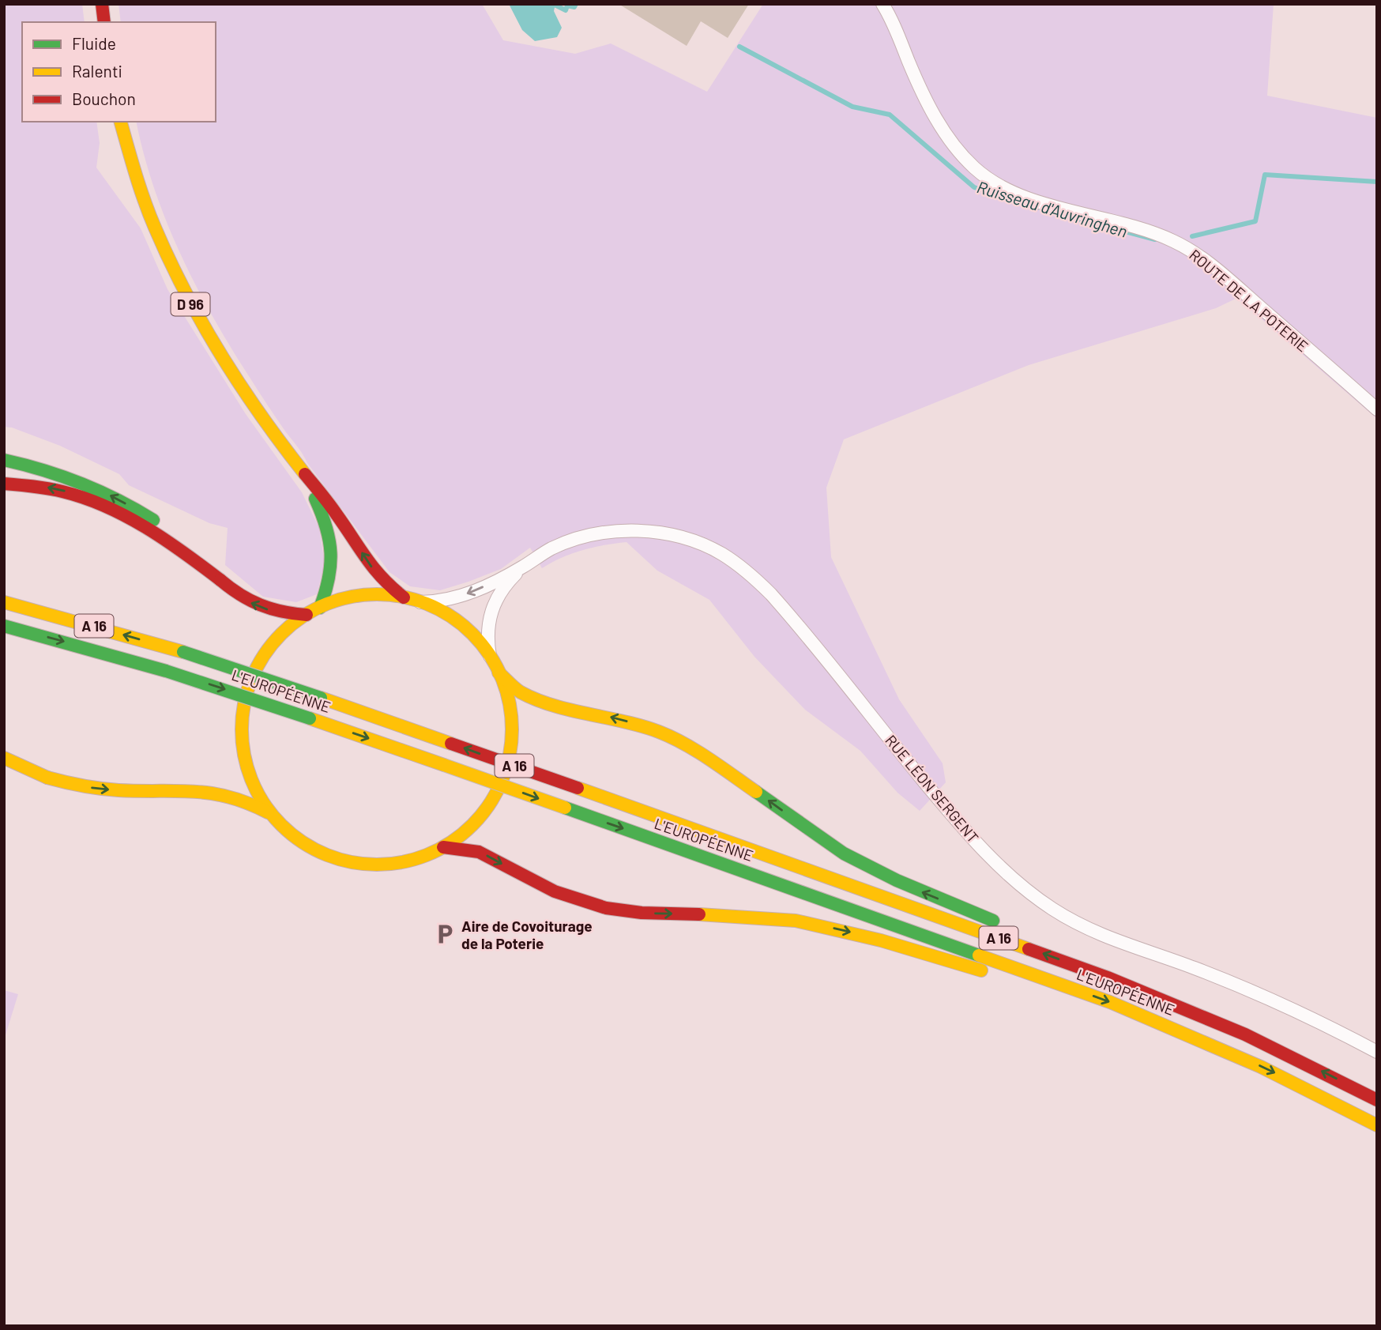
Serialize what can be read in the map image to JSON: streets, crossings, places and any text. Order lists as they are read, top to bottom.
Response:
{
  "streets": {
    "main road": ["D 96", "A 16", "L'EUROPÉENNE"],
    "street": ["ROUTE DE LA POTERIE", "RUE LÉON SERGENT"]
  },
  "water": ["Ruisseau d'Auvringhen"],
  "places": {
    "parking": ["Aire de Covoiturage de la Poterie"]
  },
  "legend": ["Fluide", "Ralenti", "Bouchon"]
}
